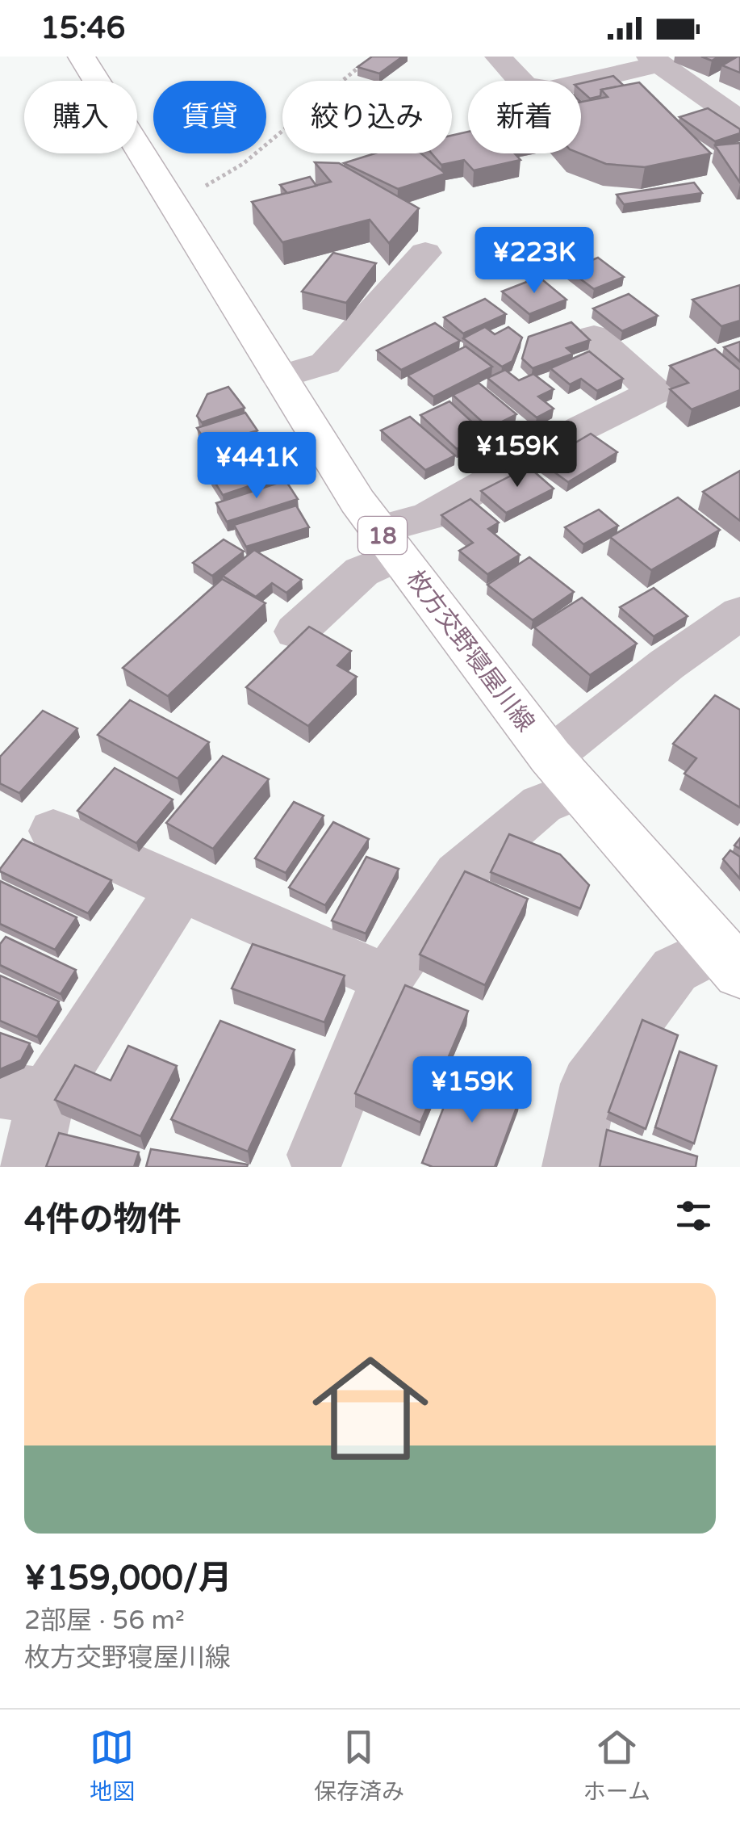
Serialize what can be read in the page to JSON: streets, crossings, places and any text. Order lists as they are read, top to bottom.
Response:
{
  "streets": {
    "main road": ["18", "枚方交野寝屋川線"]
  },
  "page": {
    "status": "15:46",
    "chip": [
      "購入",
      "賃貸",
      "絞り込み",
      "新着"
    ],
    "price": [
      "¥223K",
      "¥159K",
      "¥441K",
      "¥159K"
    ],
    "heading": "4件の物件",
    "list": [
      {
        "name": "¥159,000/月",
        "note": "2部屋 · 56 m² · 枚方交野寝屋川線"
      }
    ],
    "tabs": ["地図", "保存済み", "ホーム"]
  }
}
